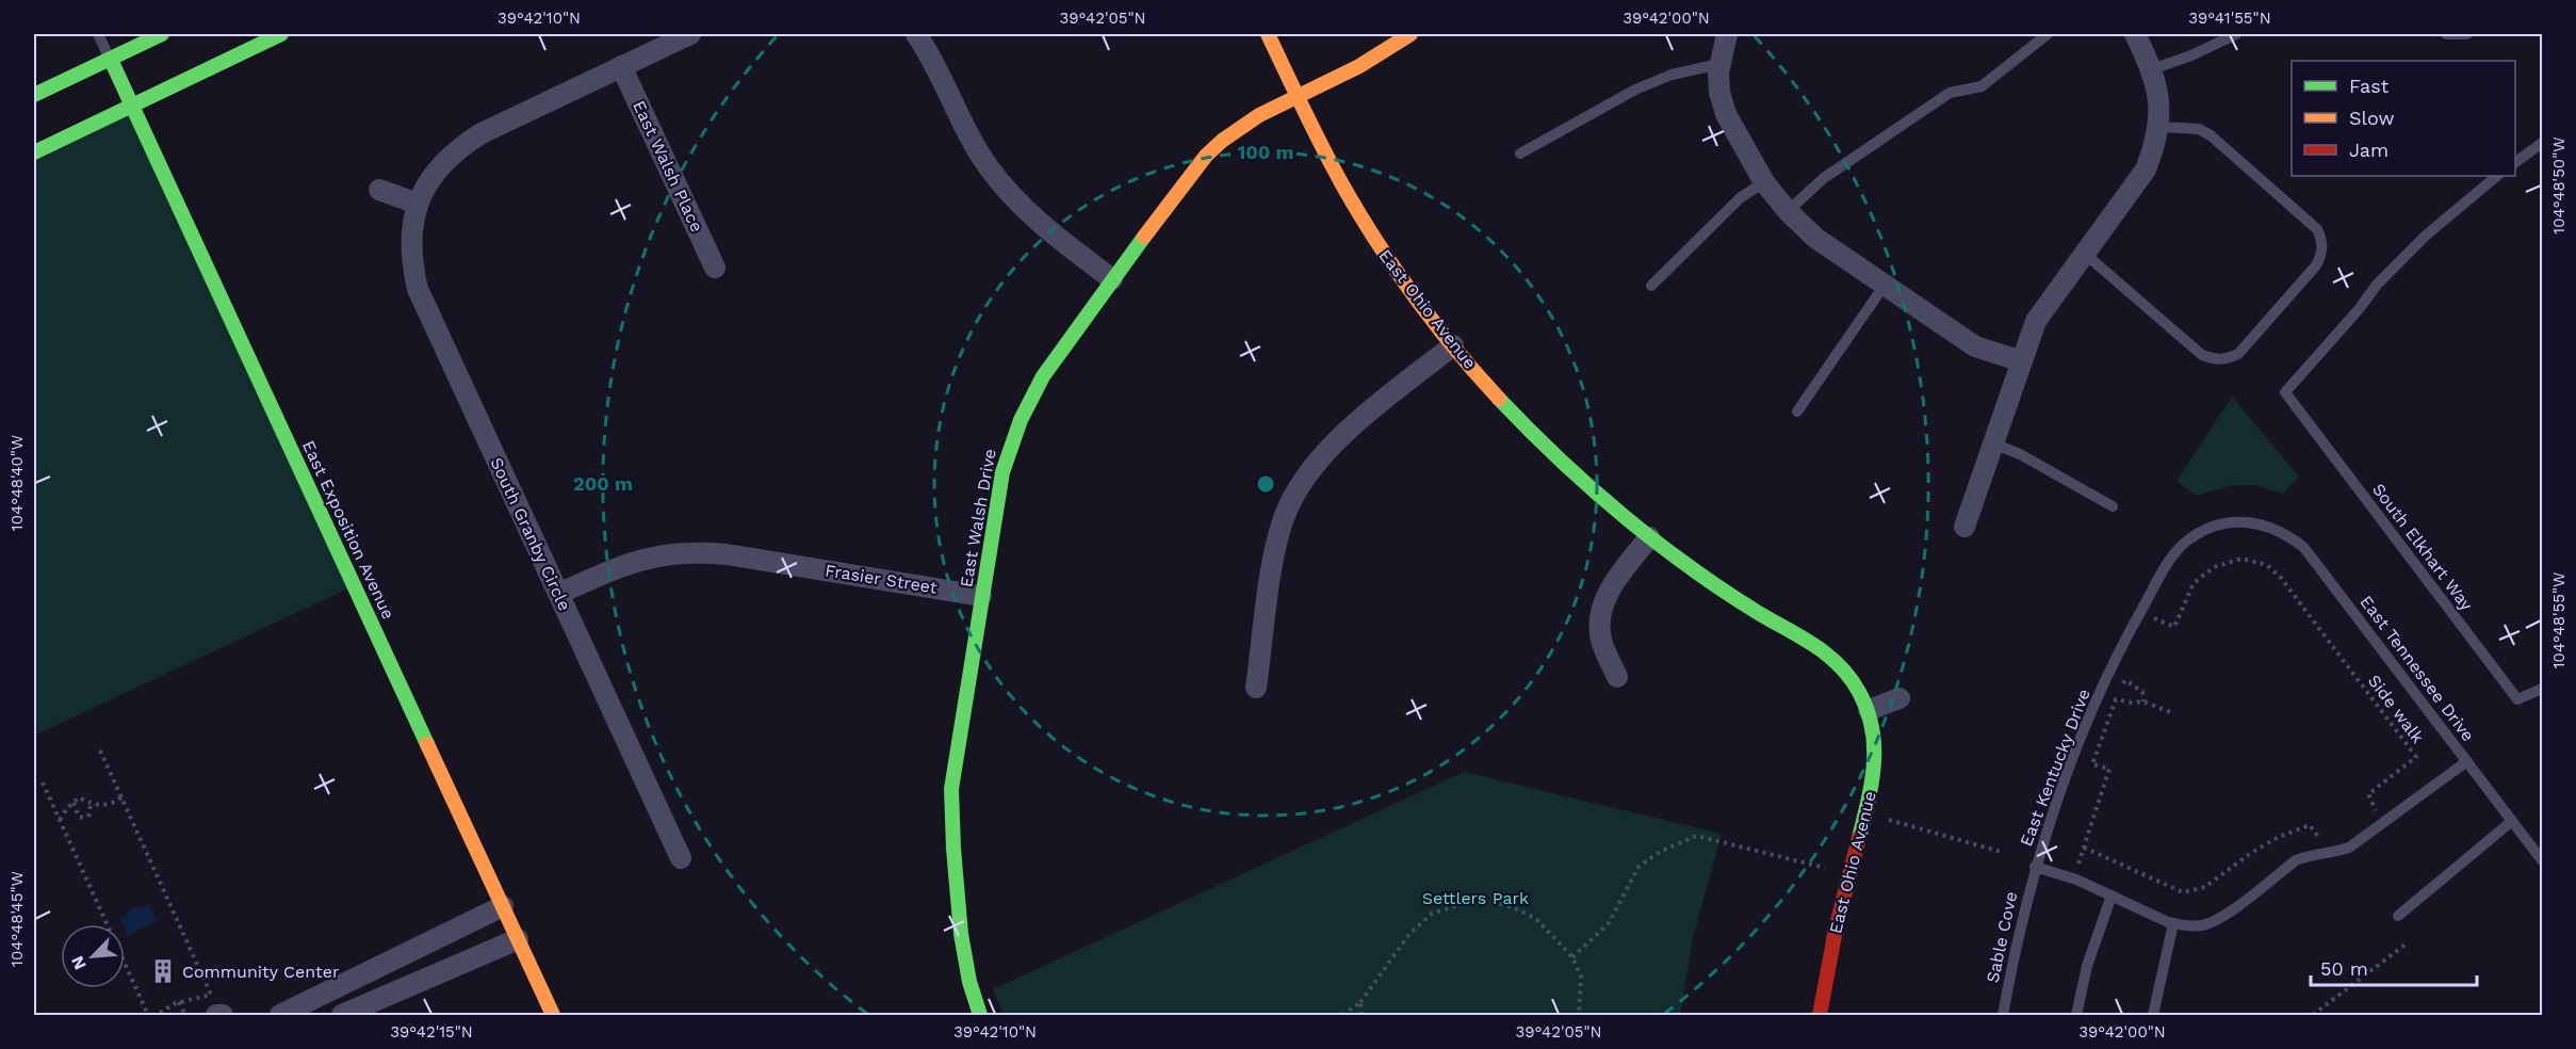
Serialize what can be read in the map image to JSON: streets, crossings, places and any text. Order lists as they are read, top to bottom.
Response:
{
  "streets": {
    "street": [
      "East Walsh Place",
      "East Ohio Avenue",
      "East Walsh Drive",
      "East Exposition Avenue",
      "South Granby Circle",
      "Frasier Street"
    ],
    "lane": [
      "South Elkhart Way",
      "East Tennessee Drive",
      "East Kentucky Drive",
      "Sable Cove"
    ],
    "path": ["Side walk"]
  },
  "crossings": [
    ["East Walsh Place", "South Granby Circle"],
    ["East Ohio Avenue", "East Walsh Drive"],
    ["East Walsh Drive", "Frasier Street"],
    ["South Granby Circle", "Frasier Street"],
    ["East Tennessee Drive", "East Kentucky Drive"],
    ["East Kentucky Drive", "Sable Cove"]
  ],
  "parks": ["Settlers Park"],
  "places": {
    "building": ["Community Center"]
  },
  "legend": ["Fast", "Slow", "Jam"],
  "scale_bar": "50 m",
  "north": "bottom left",
  "coordinates": [
    "39°42'10\"N",
    "39°42'05\"N",
    "39°42'00\"N",
    "39°41'55\"N",
    "104°48'50\"W",
    "104°48'40\"W",
    "104°48'55\"W",
    "104°48'45\"W",
    "39°42'15\"N"
  ],
  "rings": ["100 m", "200 m"]
}
